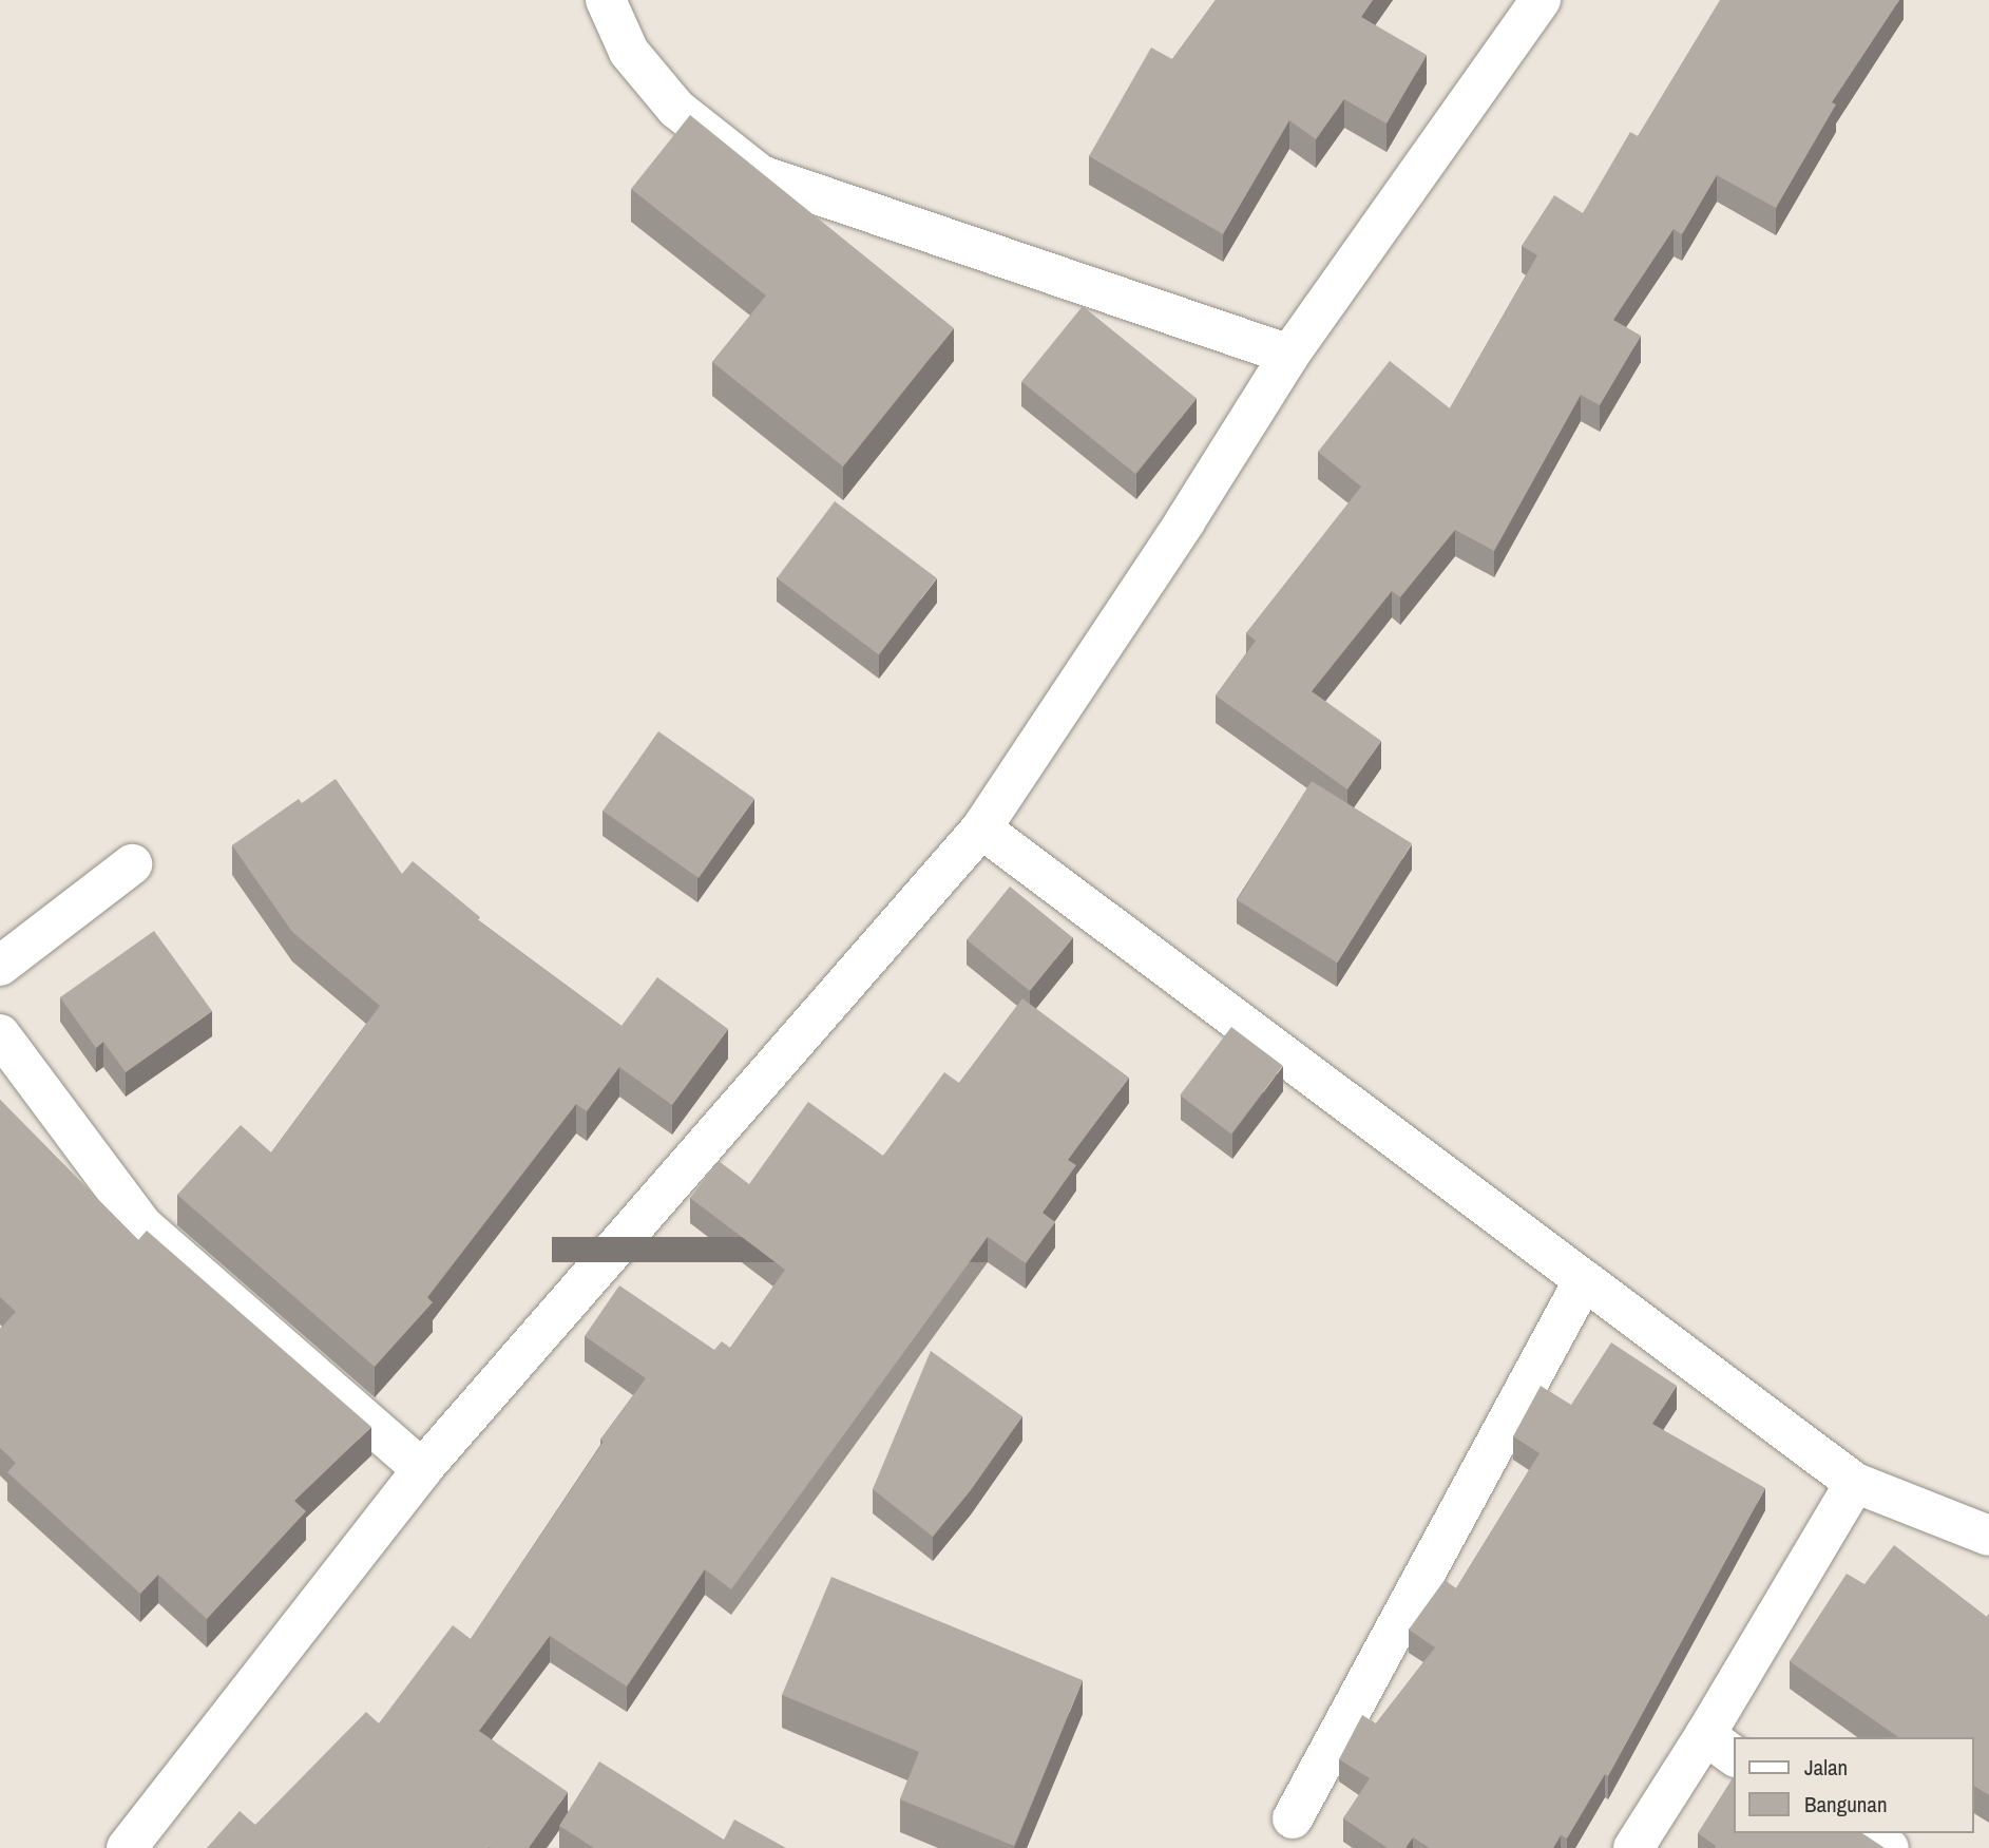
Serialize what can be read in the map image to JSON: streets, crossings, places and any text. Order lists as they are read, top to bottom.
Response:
{
  "legend": ["Jalan", "Bangunan"]
}
